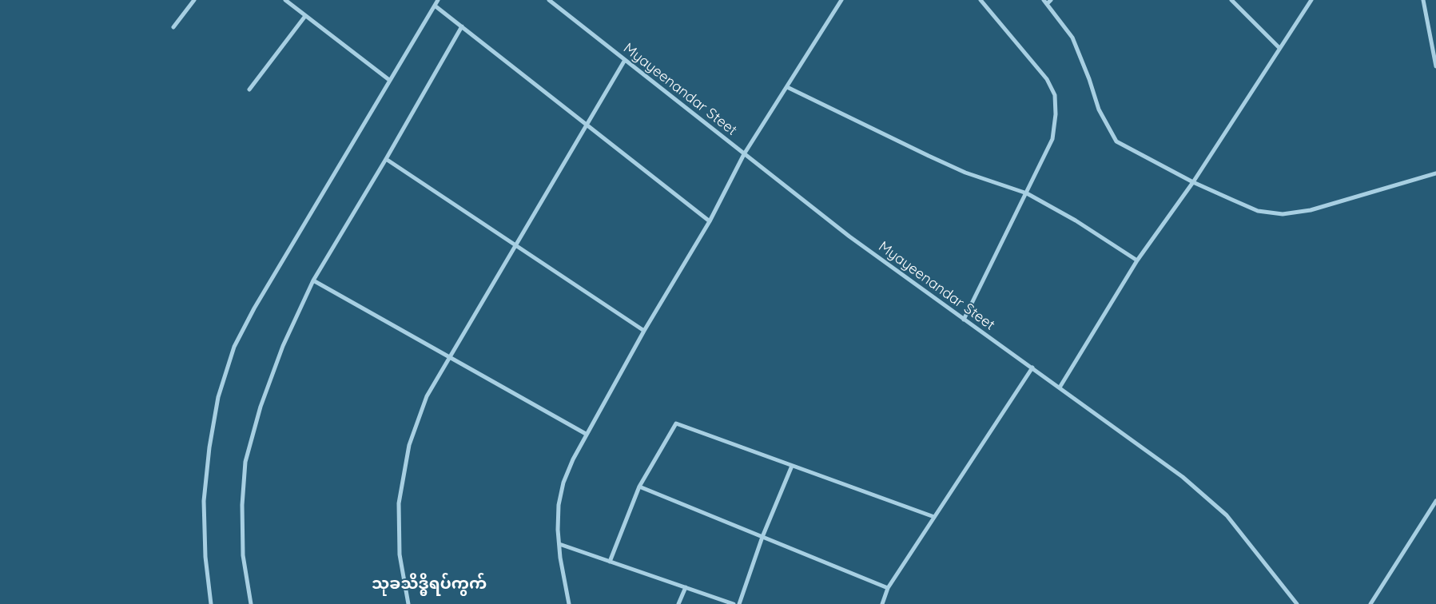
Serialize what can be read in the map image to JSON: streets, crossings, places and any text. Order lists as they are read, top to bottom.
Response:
{
  "streets": {
    "street": ["Myayeenandar Steet"]
  },
  "districts": ["သုခသိဒ္ဓိရပ်ကွက်"]
}
